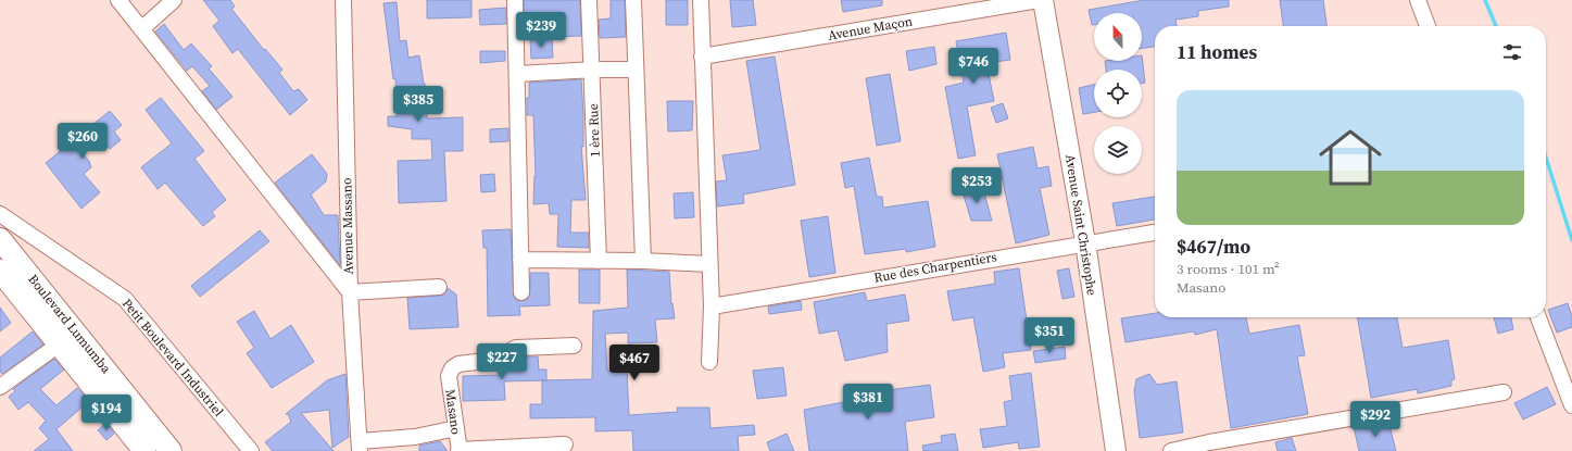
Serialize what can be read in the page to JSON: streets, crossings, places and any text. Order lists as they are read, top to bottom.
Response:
{
  "streets": {
    "main road": ["Boulevard Lumumba"],
    "street": [
      "Avenue Maçon",
      "1 ère Rue",
      "Avenue Saint Christophe",
      "Avenue Massano",
      "Rue des Charpentiers",
      "Petit Boulevard Industriel",
      "Masano"
    ]
  },
  "crossings": [
    ["Avenue Saint Christophe", "Rue des Charpentiers"]
  ],
  "north": "top",
  "page": {
    "price": [
      "$239",
      "$746",
      "$385",
      "$260",
      "$253",
      "$351",
      "$227",
      "$467",
      "$381",
      "$194",
      "$292"
    ],
    "heading": "11 homes",
    "list": [
      {
        "name": "$467/mo",
        "note": "3 rooms · 101 m² · Masano"
      }
    ]
  }
}
